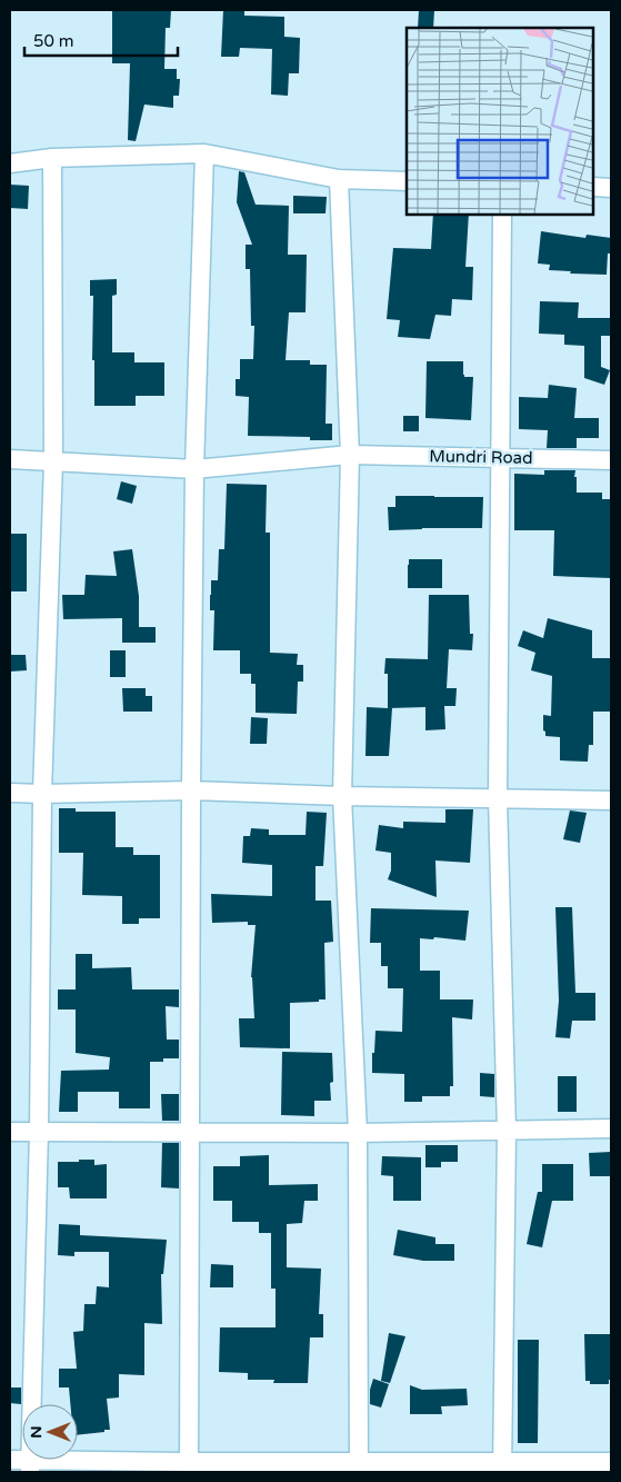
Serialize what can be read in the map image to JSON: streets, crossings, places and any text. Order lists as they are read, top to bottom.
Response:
{
  "streets": {
    "street": ["Mundri Road"]
  },
  "scale_bar": "50 m",
  "north": "left"
}
